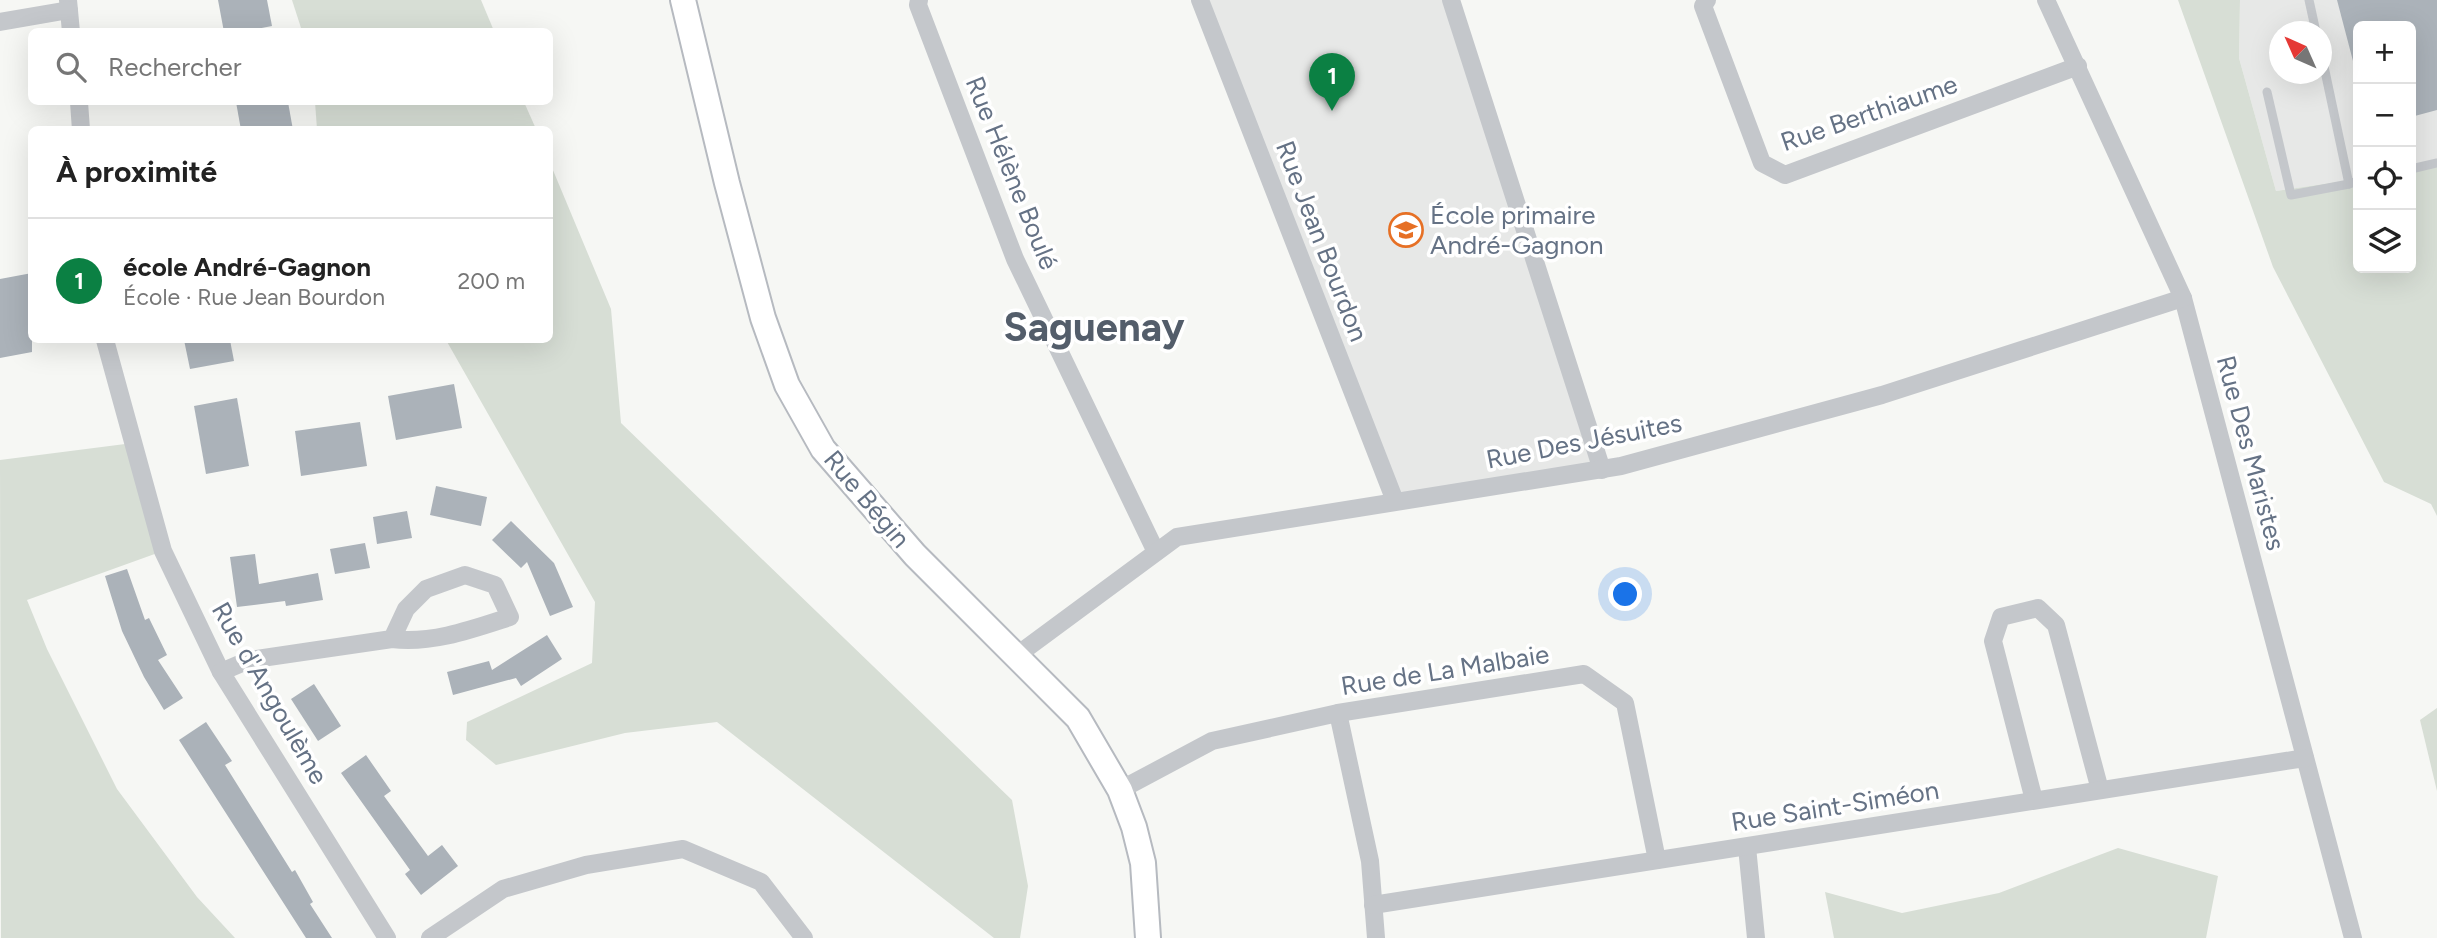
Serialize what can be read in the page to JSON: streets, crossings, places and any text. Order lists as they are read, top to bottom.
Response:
{
  "streets": {
    "street": [
      "Rue Berthiaume",
      "Rue Hélène Boulé",
      "Rue Jean Bourdon",
      "Rue Des Jésuites",
      "Rue Des Maristes",
      "Rue Bégin",
      "Rue de La Malbaie",
      "Rue d'Angoulème",
      "Rue Saint-Siméon"
    ]
  },
  "crossings": [
    ["Rue Berthiaume", "Rue Des Maristes"],
    ["Rue Hélène Boulé", "Rue Des Jésuites"],
    ["Rue Jean Bourdon", "Rue Des Jésuites"],
    ["Rue Des Jésuites", "Rue Des Maristes"],
    ["Rue Des Jésuites", "Rue Bégin"],
    ["Rue Des Maristes", "Rue Saint-Siméon"],
    ["Rue Bégin", "Rue de La Malbaie"],
    ["Rue de La Malbaie", "Rue Saint-Siméon"]
  ],
  "districts": ["Saguenay"],
  "places": {
    "school or university": ["École primaire André-Gagnon"]
  },
  "north": "top left",
  "page": {
    "map_buttons": ["+", "−"],
    "search": "Rechercher",
    "pins": "1",
    "heading": "À proximité",
    "list": [
      {
        "mark": "1",
        "name": "école André-Gagnon",
        "note": "École · Rue Jean Bourdon",
        "value": "200 m"
      }
    ]
  }
}
